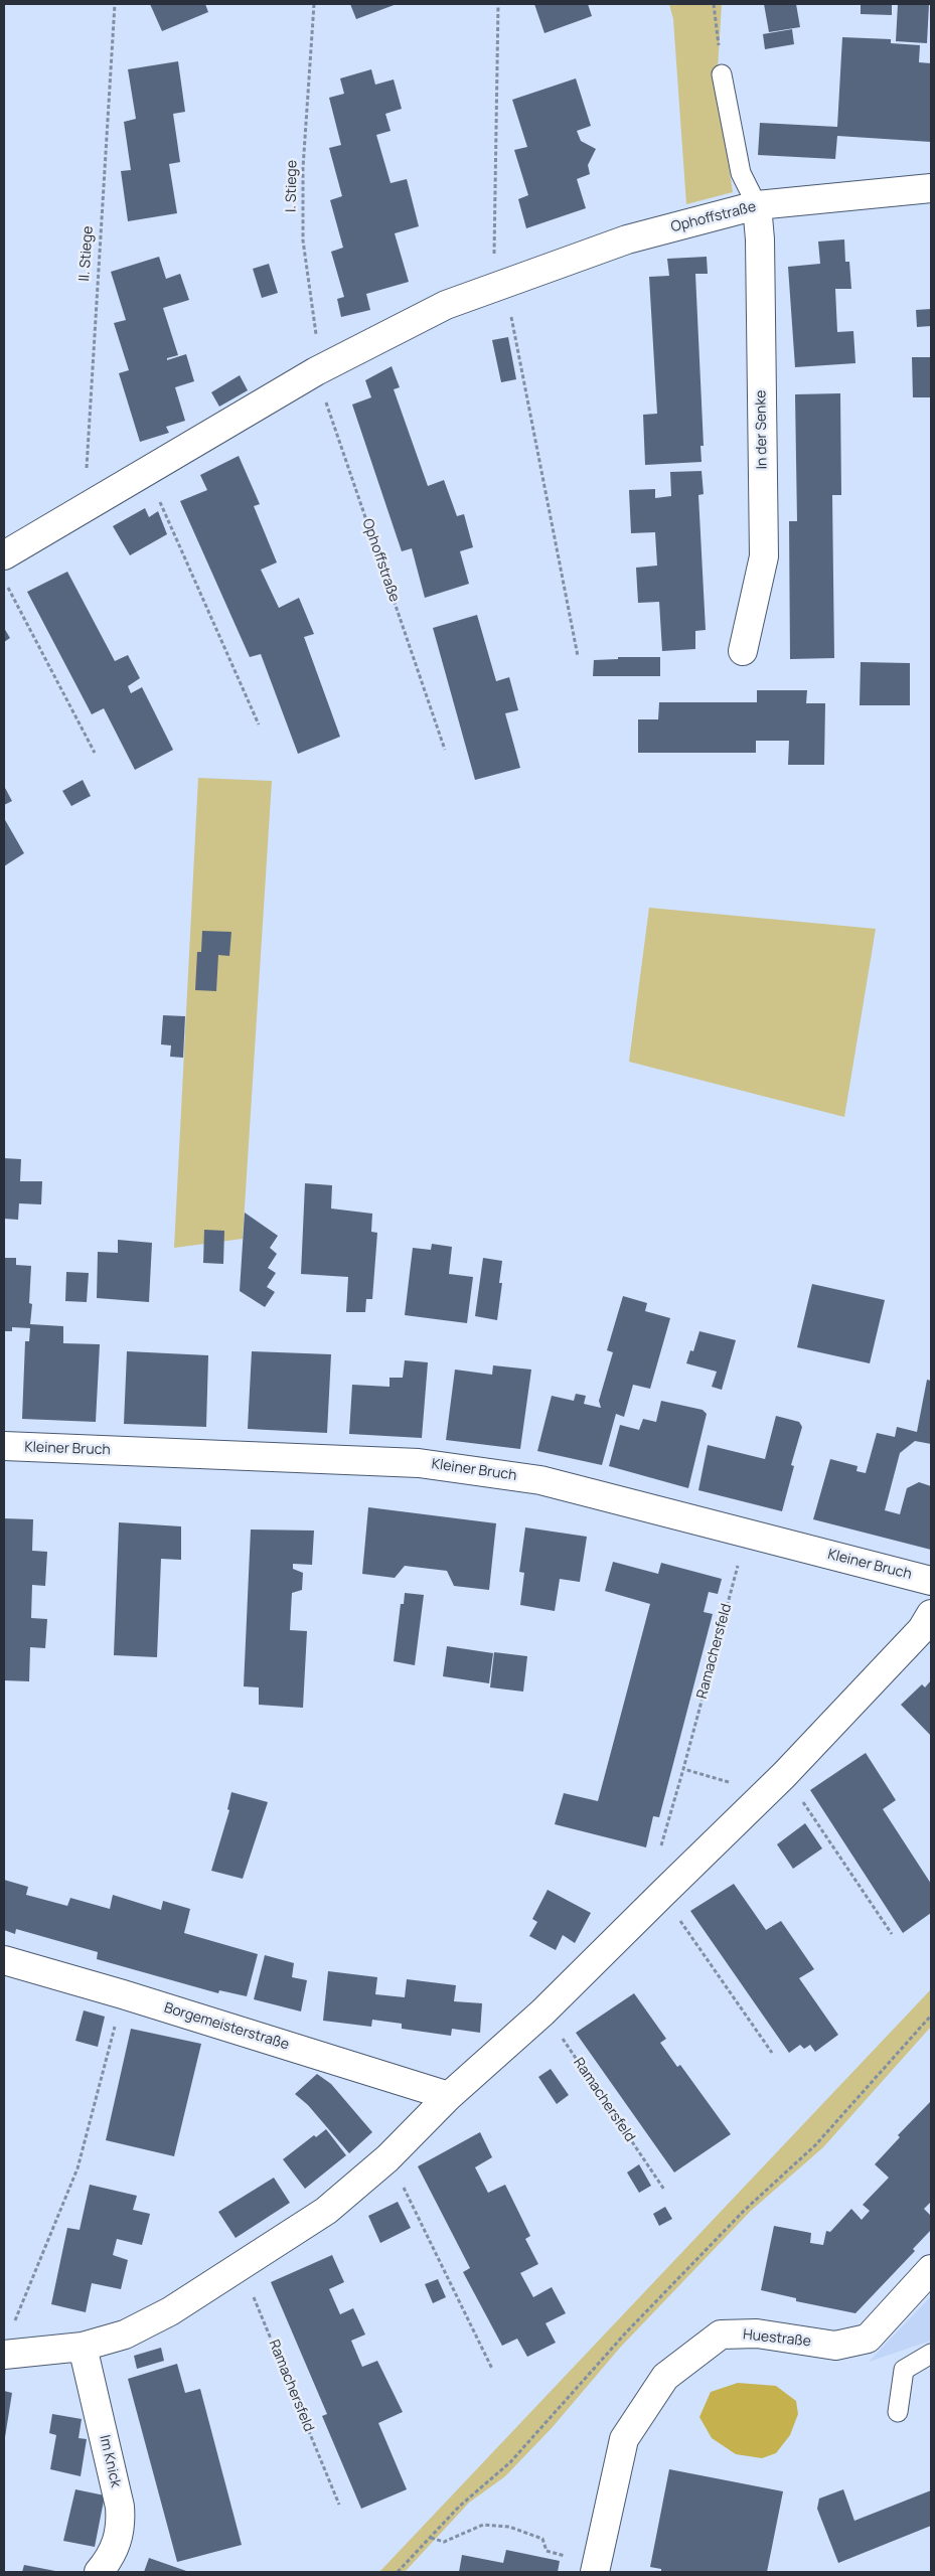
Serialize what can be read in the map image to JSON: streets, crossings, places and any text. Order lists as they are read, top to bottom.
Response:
{
  "streets": {
    "street": [
      "Ophoffstraße",
      "In der Senke",
      "Kleiner Bruch",
      "Borgemeisterstraße",
      "Huestraße",
      "Im Knick"
    ],
    "path": ["I. Stiege", "II. Stiege", "Ramachersfeld"]
  },
  "crossings": [
    ["I. Stiege", "Ophoffstraße"],
    ["Ophoffstraße", "II. Stiege"],
    ["Ophoffstraße", "In der Senke"],
    ["Kleiner Bruch", "Ramachersfeld"]
  ]
}
